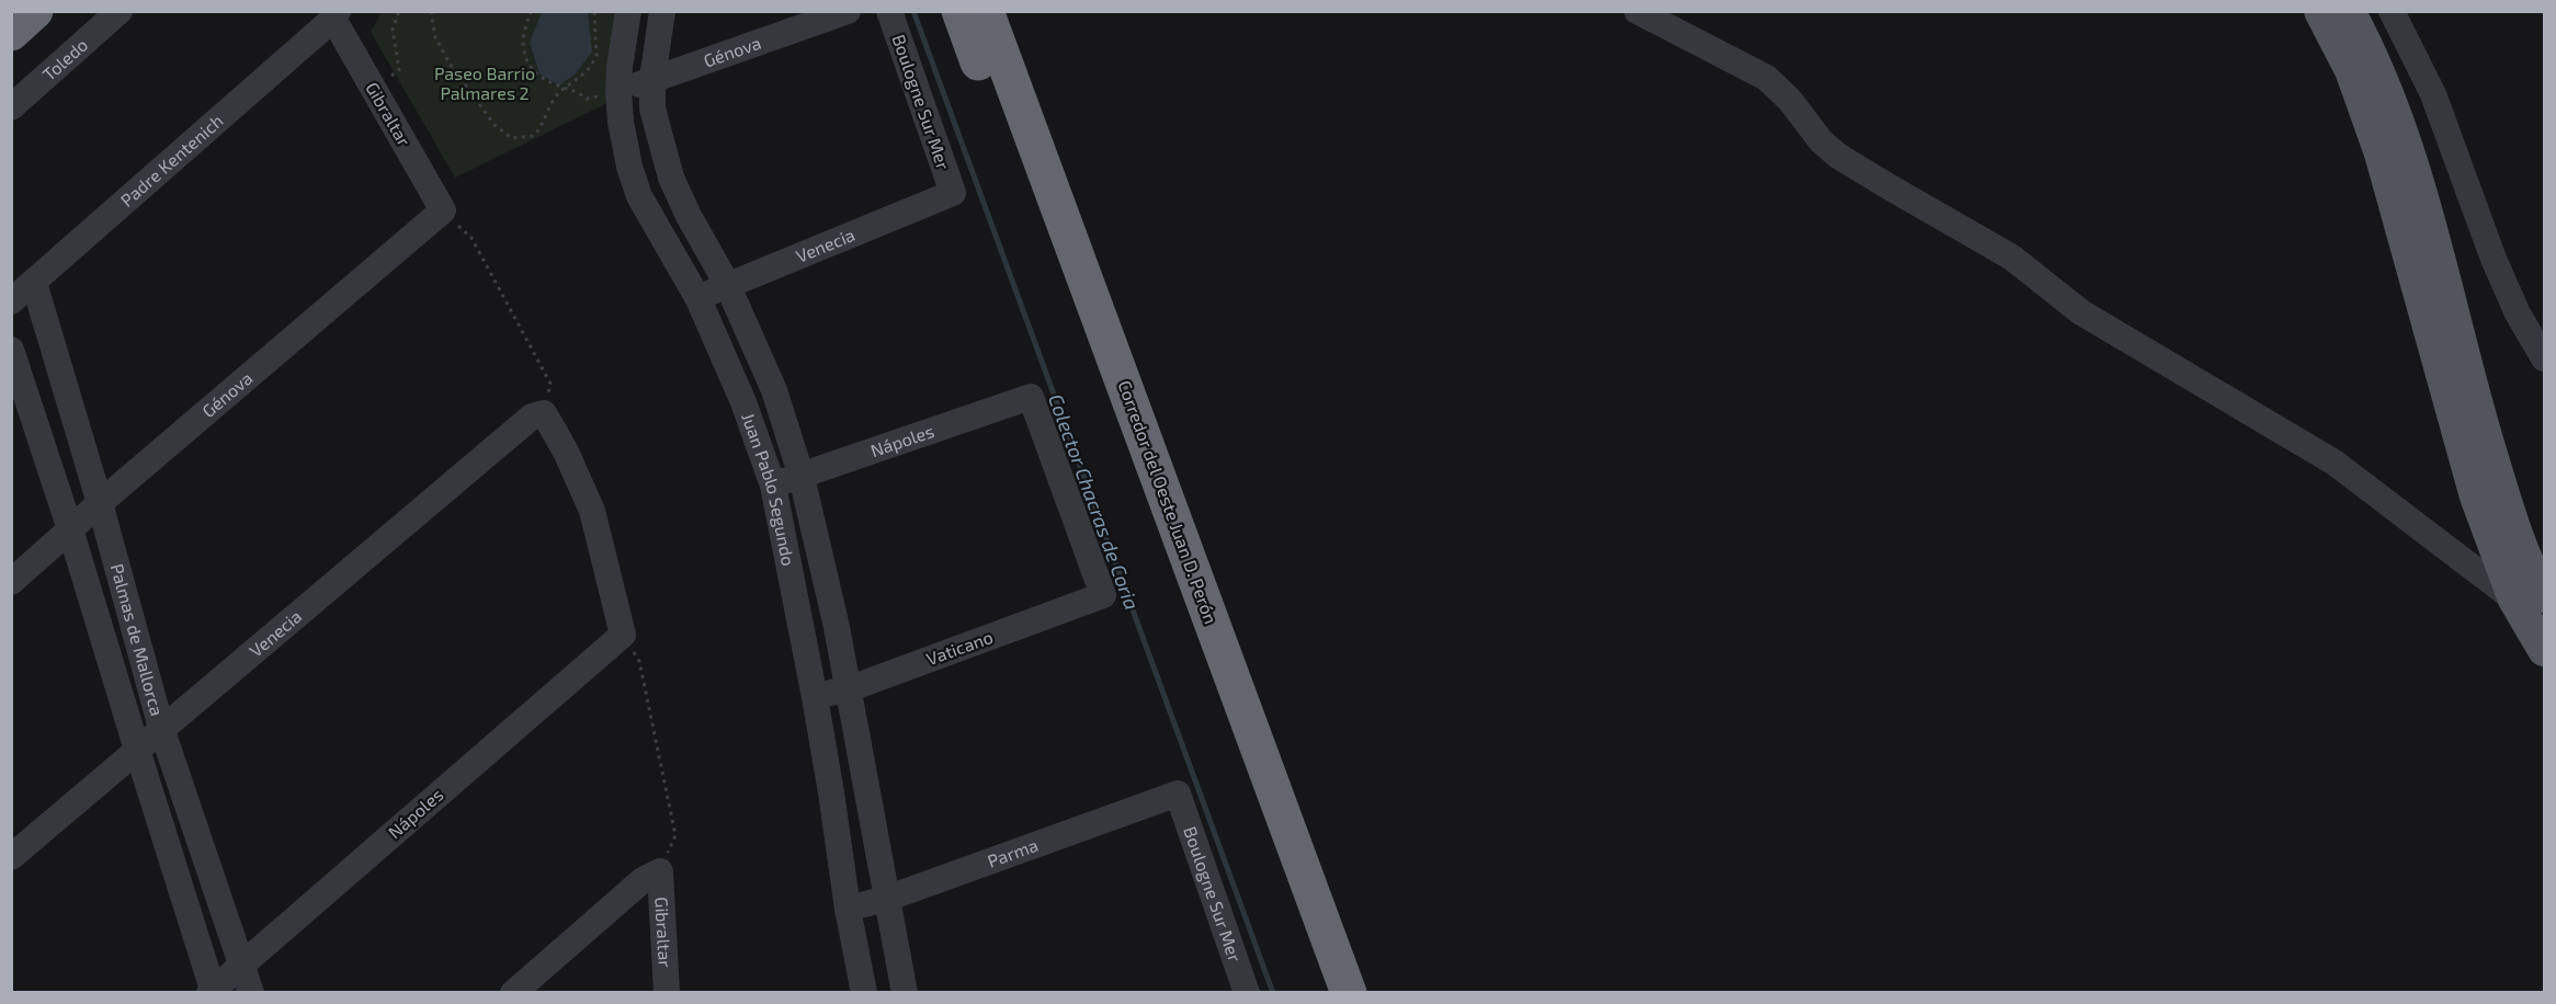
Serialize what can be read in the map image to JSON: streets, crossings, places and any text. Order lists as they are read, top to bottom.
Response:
{
  "streets": {
    "highway": ["Corredor del Oeste Juan D. Perón"],
    "street": [
      "Génova",
      "Toledo",
      "Boulogne Sur Mer",
      "Gibraltar",
      "Padre Kentenich",
      "Venecia",
      "Nápoles",
      "Juan Pablo Segundo",
      "Palmas de Mallorca",
      "Vaticano",
      "Parma"
    ]
  },
  "crossings": [
    ["Génova", "Gibraltar"],
    ["Génova", "Juan Pablo Segundo"],
    ["Génova", "Palmas de Mallorca"],
    ["Boulogne Sur Mer", "Venecia"],
    ["Boulogne Sur Mer", "Parma"],
    ["Gibraltar", "Padre Kentenich"],
    ["Padre Kentenich", "Palmas de Mallorca"],
    ["Venecia", "Juan Pablo Segundo"],
    ["Venecia", "Palmas de Mallorca"],
    ["Nápoles", "Juan Pablo Segundo"],
    ["Nápoles", "Palmas de Mallorca"],
    ["Nápoles", "Vaticano"],
    ["Juan Pablo Segundo", "Vaticano"],
    ["Juan Pablo Segundo", "Parma"]
  ],
  "water": ["Colector Chacras de Coria"],
  "parks": ["Paseo Barrio Palmares 2"]
}
